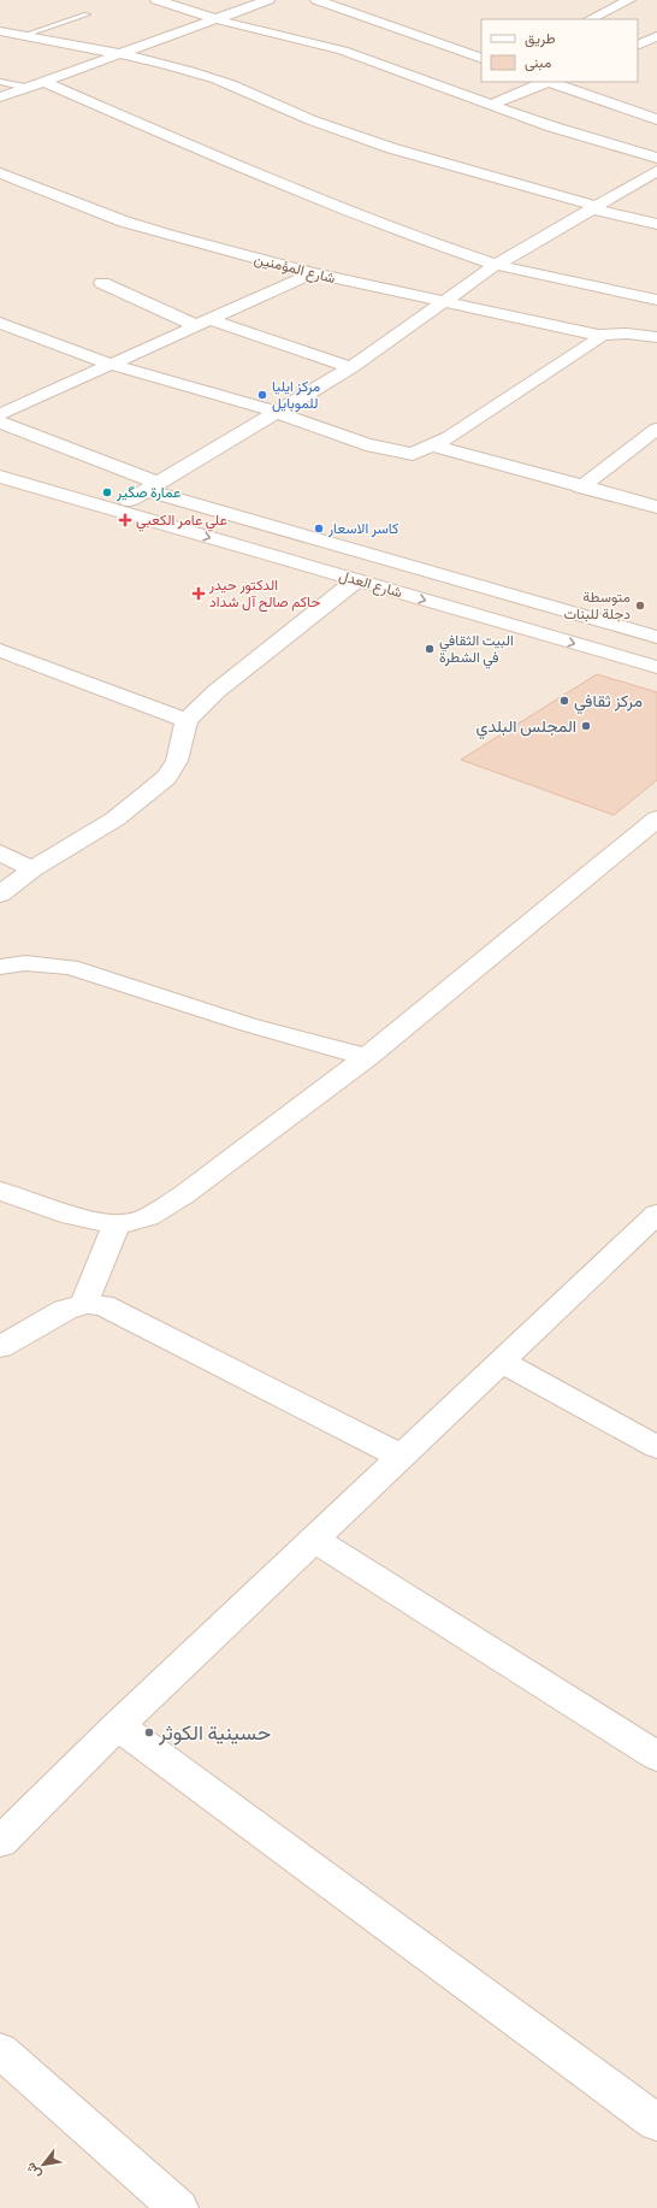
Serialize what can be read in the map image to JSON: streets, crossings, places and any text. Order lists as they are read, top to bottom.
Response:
{
  "streets": {
    "street": ["شارع المؤمنين", "شارع العدل"]
  },
  "places": {
    "other": [
      "مركز ايليا للموبايل",
      "عمارة صگير",
      "كاسر الاسعار",
      "متوسطة دجلة للبنات",
      "البيت الثقافي في الشطرة",
      "مركز ثقافي",
      "المجلس البلدي",
      "حسينية الكوثر"
    ],
    "health": ["علي عامر الكعبي", "الدكتور حيدر حاكم صالح آل شداد"]
  },
  "legend": ["طريق", "مبنى"],
  "north": "bottom left"
}
